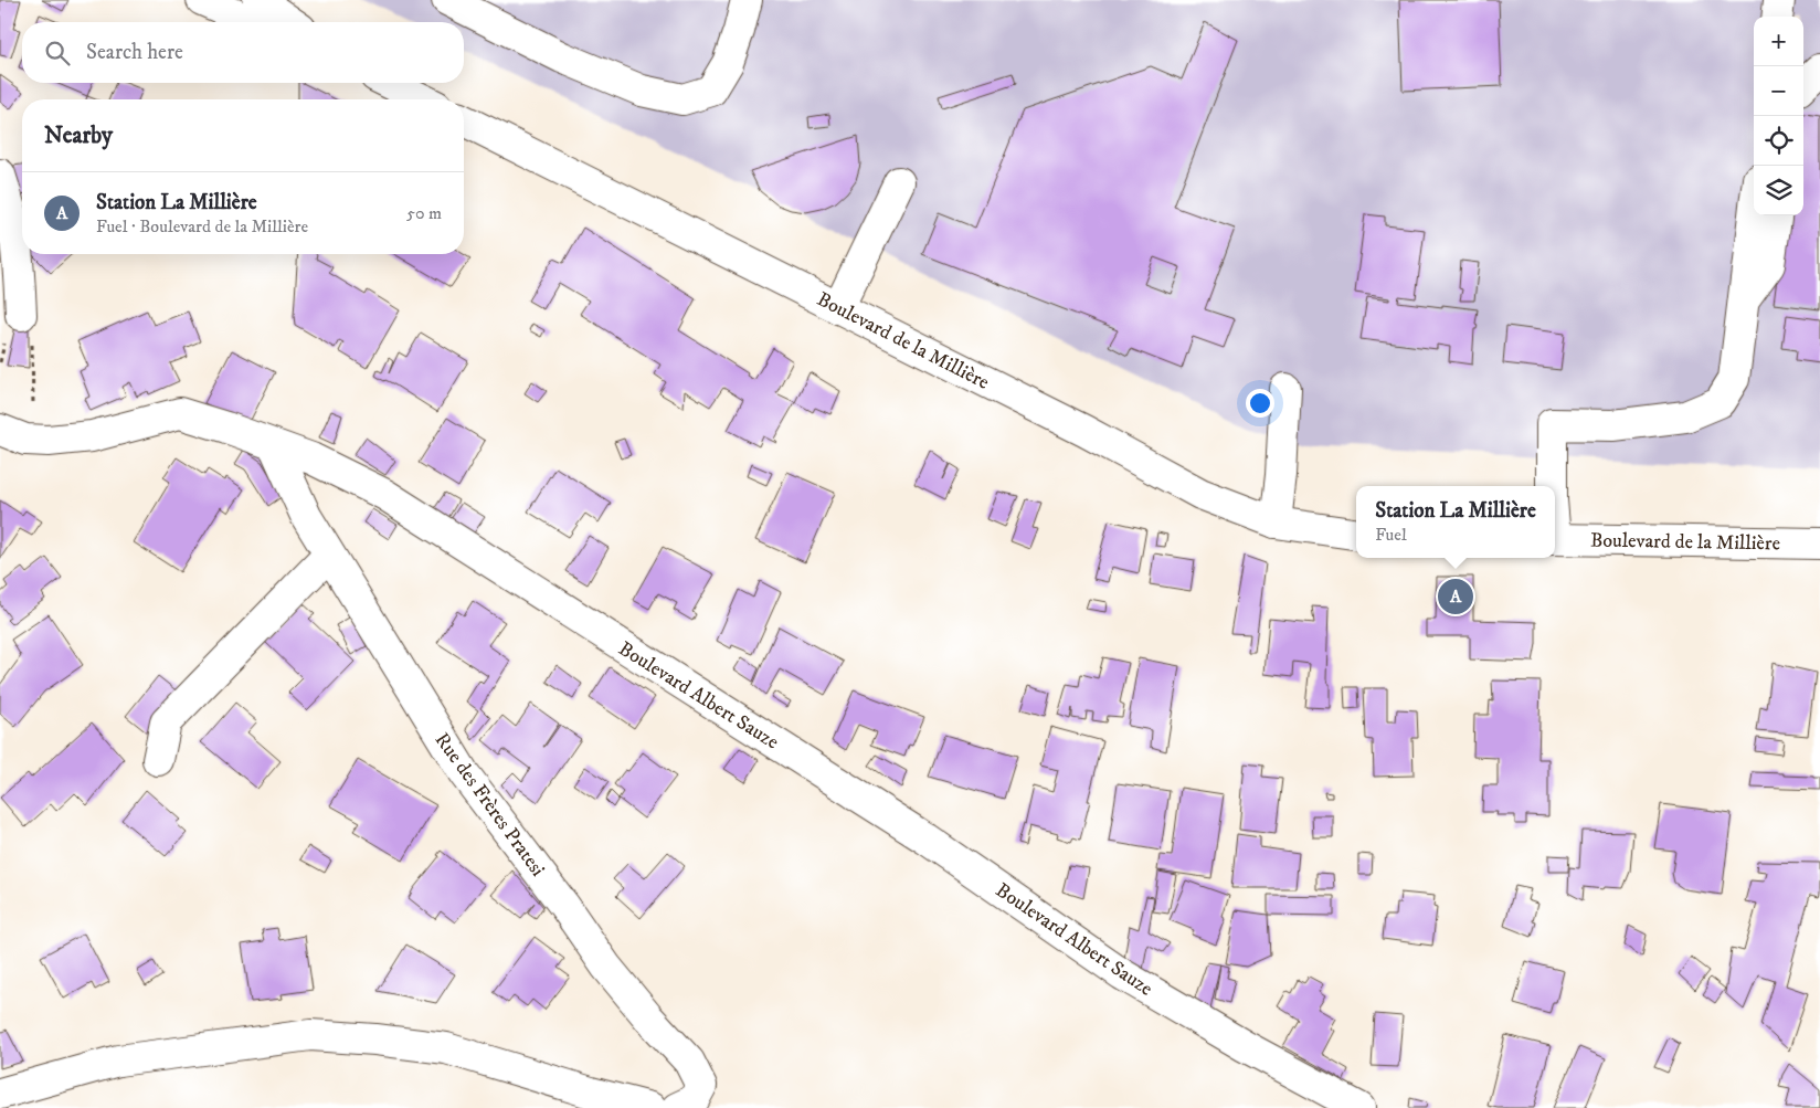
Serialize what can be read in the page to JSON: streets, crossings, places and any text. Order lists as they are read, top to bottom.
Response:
{
  "streets": {
    "street": ["Boulevard de la Millière", "Boulevard Albert Sauze", "Rue des Frères Pratesi"]
  },
  "crossings": [
    ["Boulevard Albert Sauze", "Rue des Frères Pratesi"]
  ],
  "page": {
    "map_buttons": ["+", "−"],
    "search": "Search here",
    "heading": "Nearby",
    "list": [
      {
        "mark": "A",
        "name": "Station La Millière",
        "note": "Fuel · Boulevard de la Millière",
        "value": "50 m"
      }
    ],
    "popup": ["Station La Millière", "Fuel"],
    "pins": "A"
  }
}
